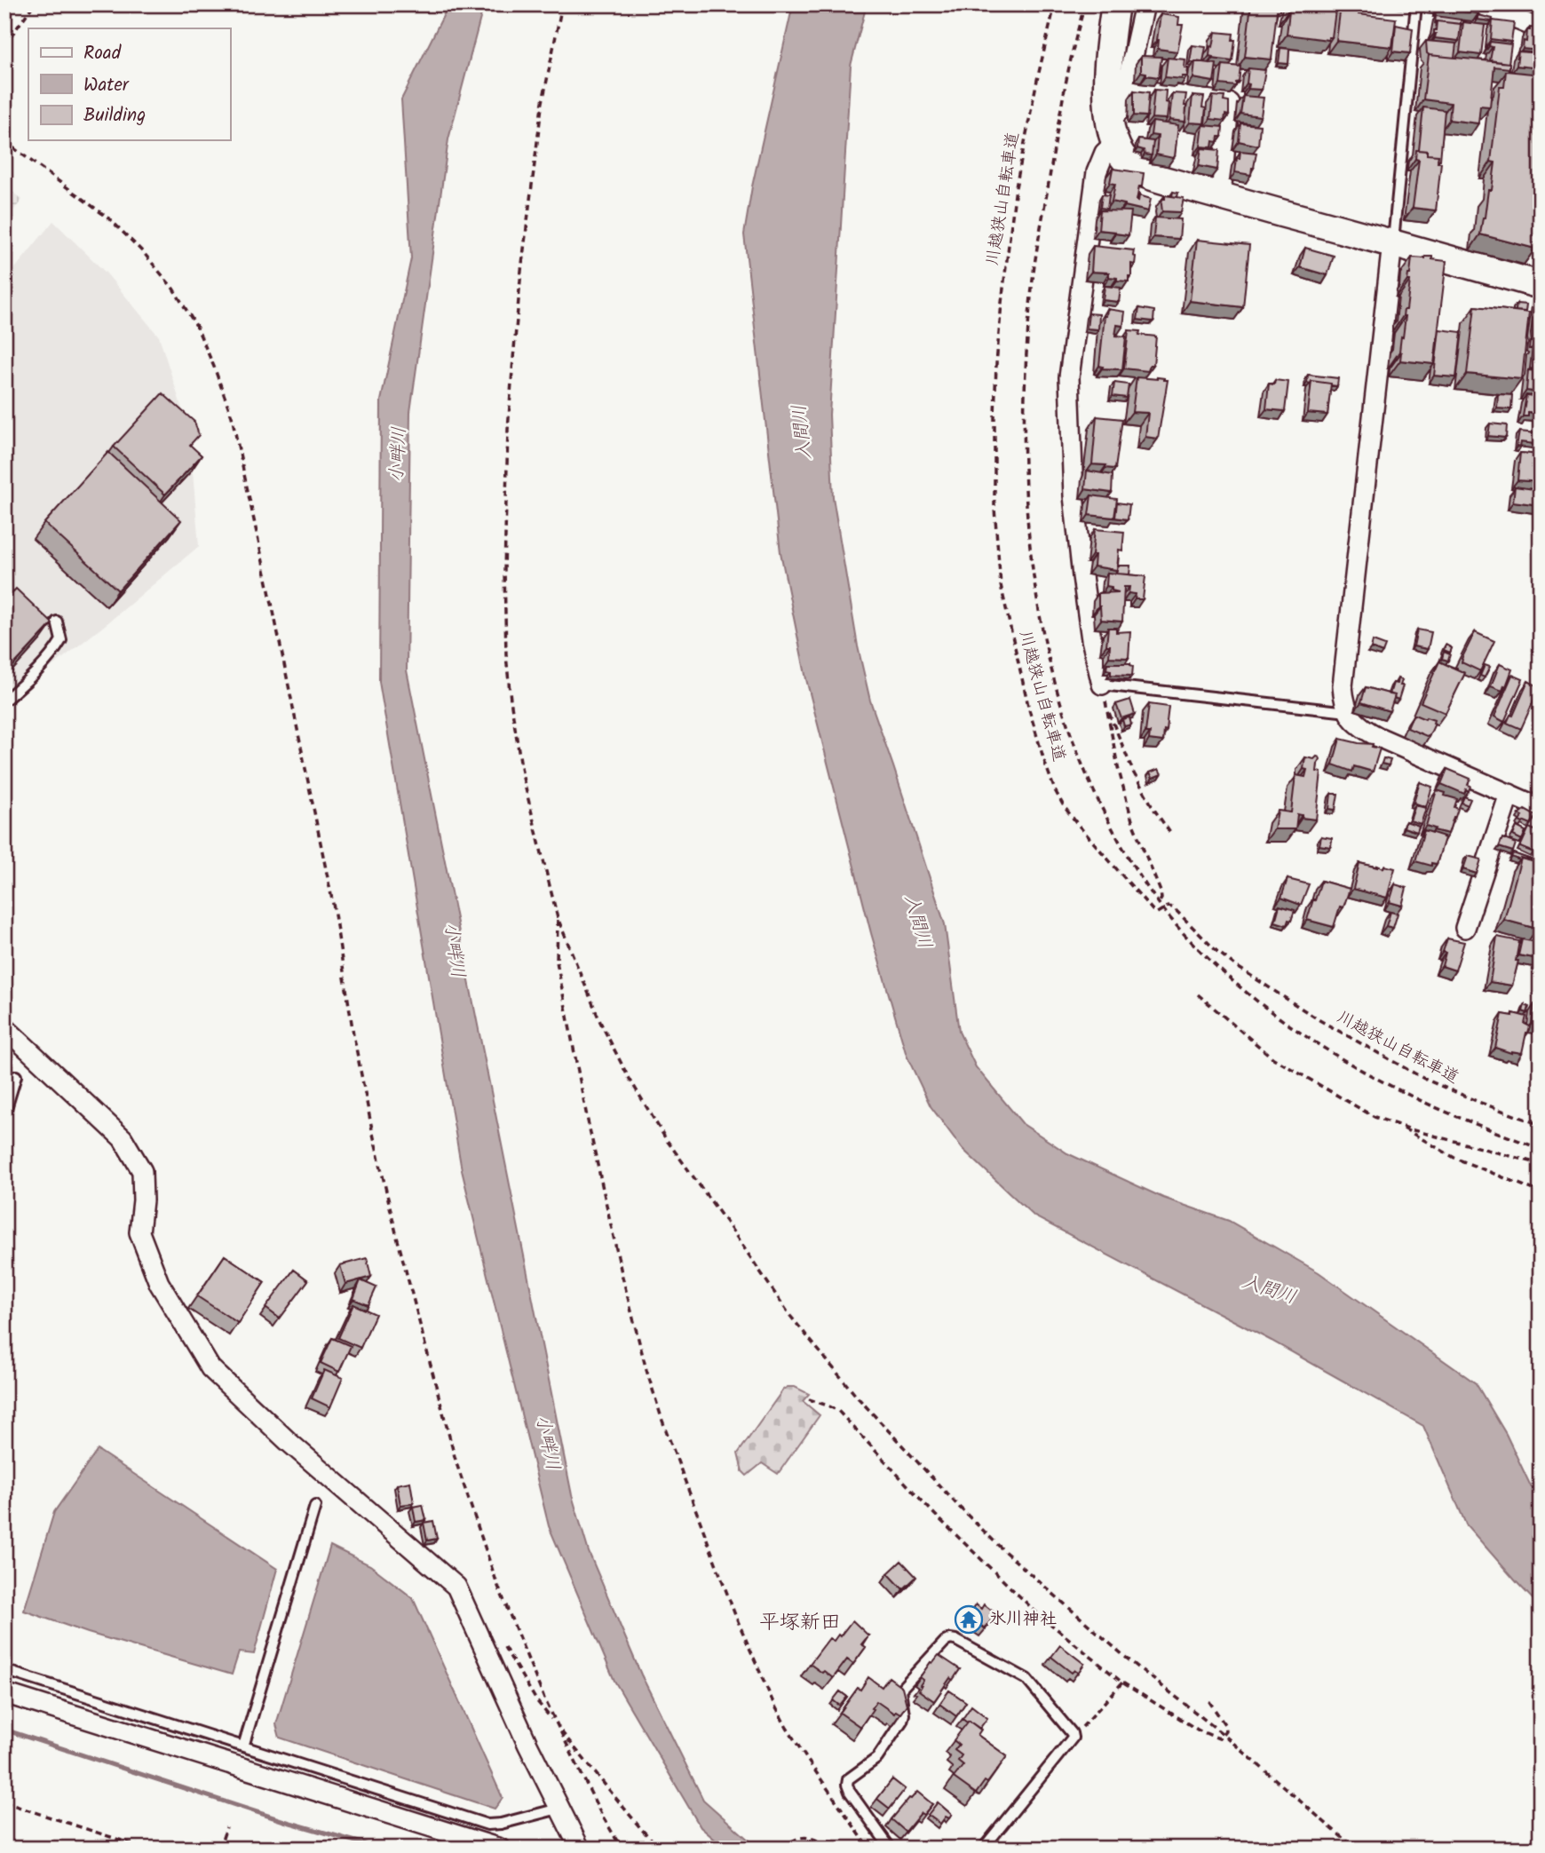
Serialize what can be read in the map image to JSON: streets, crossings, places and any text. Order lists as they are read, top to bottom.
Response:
{
  "streets": {
    "path": ["川越狭山自転車道"]
  },
  "districts": ["平塚新田"],
  "water": ["入間川", "小畔川"],
  "places": {
    "temple": ["氷川神社"]
  },
  "legend": ["Road", "Water", "Building"]
}
